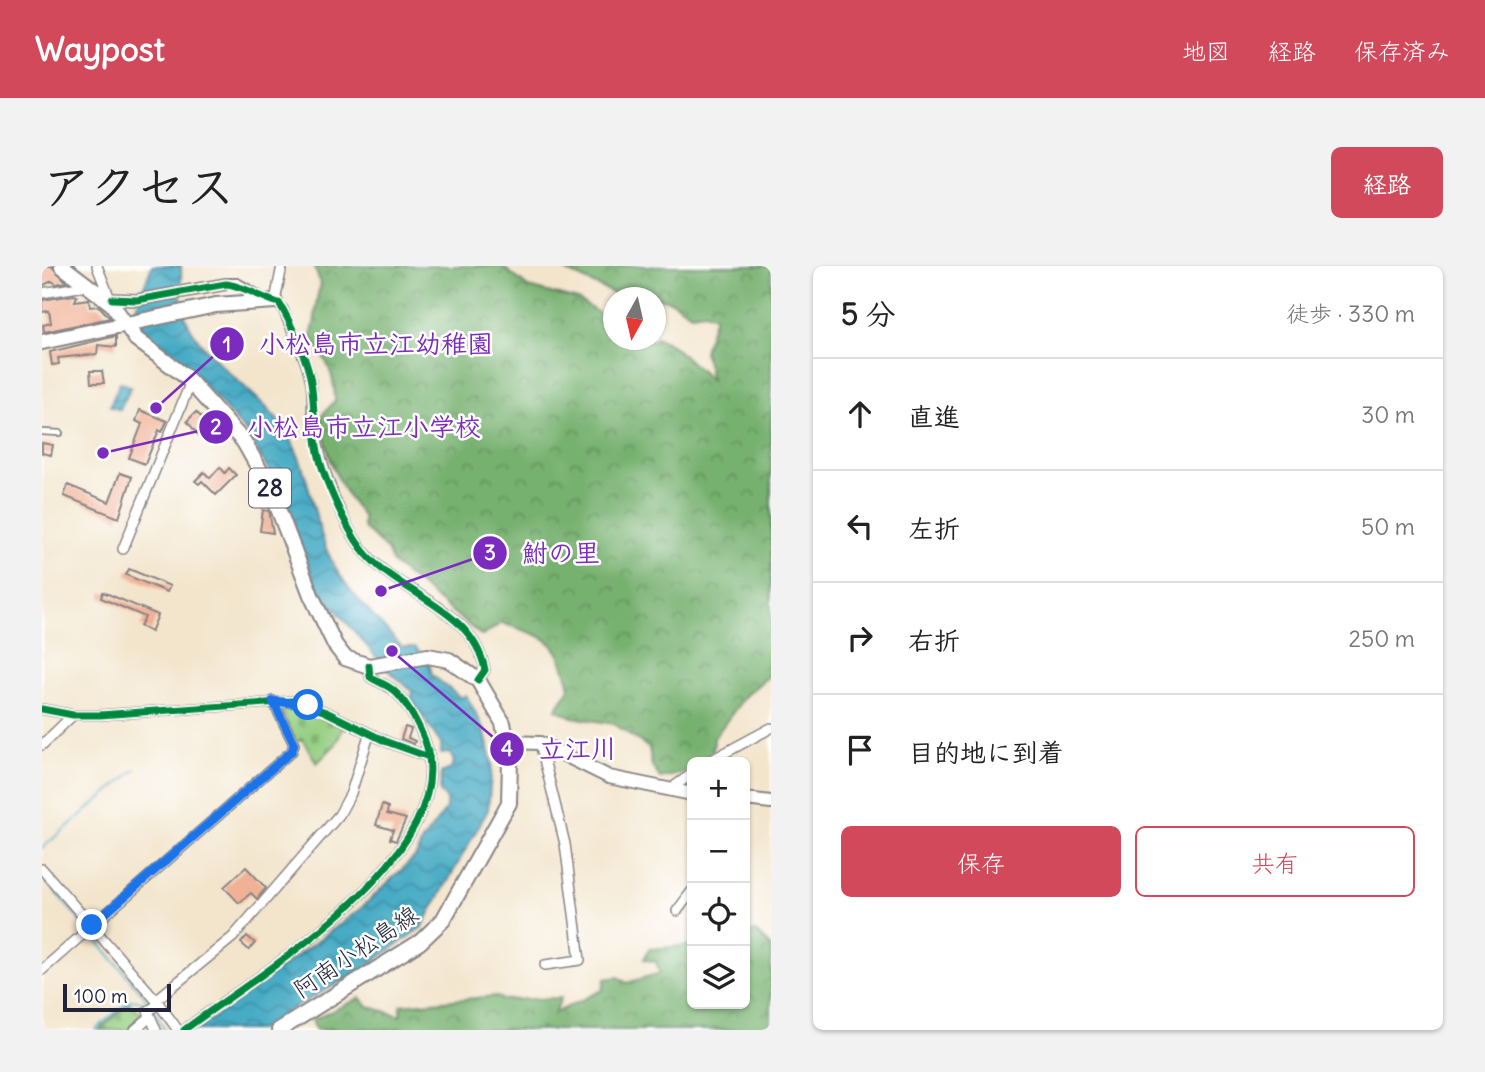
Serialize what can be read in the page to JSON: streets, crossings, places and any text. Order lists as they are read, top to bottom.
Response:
{
  "streets": {
    "main road": ["28", "阿南小松島線"]
  },
  "crossings": [
    ["28", "阿南小松島線"]
  ],
  "places": [
    "小松島市立江幼稚園",
    "小松島市立江小学校",
    "鮒の里",
    "立江川"
  ],
  "scale_bar": "100 m",
  "north": "bottom",
  "page": {
    "header": "Waypost",
    "nav": ["地図", "経路", "保存済み"],
    "title": "アクセス",
    "buttons": [
      "経路",
      ["保存", "共有"]
    ],
    "heading": ["5 分", "徒歩 · 330 m"],
    "list": [
      ["直進", "30 m"],
      ["左折", "50 m"],
      ["右折", "250 m"],
      "目的地に到着"
    ],
    "map_buttons": ["+", "−"],
    "scale": "100 m"
  }
}
